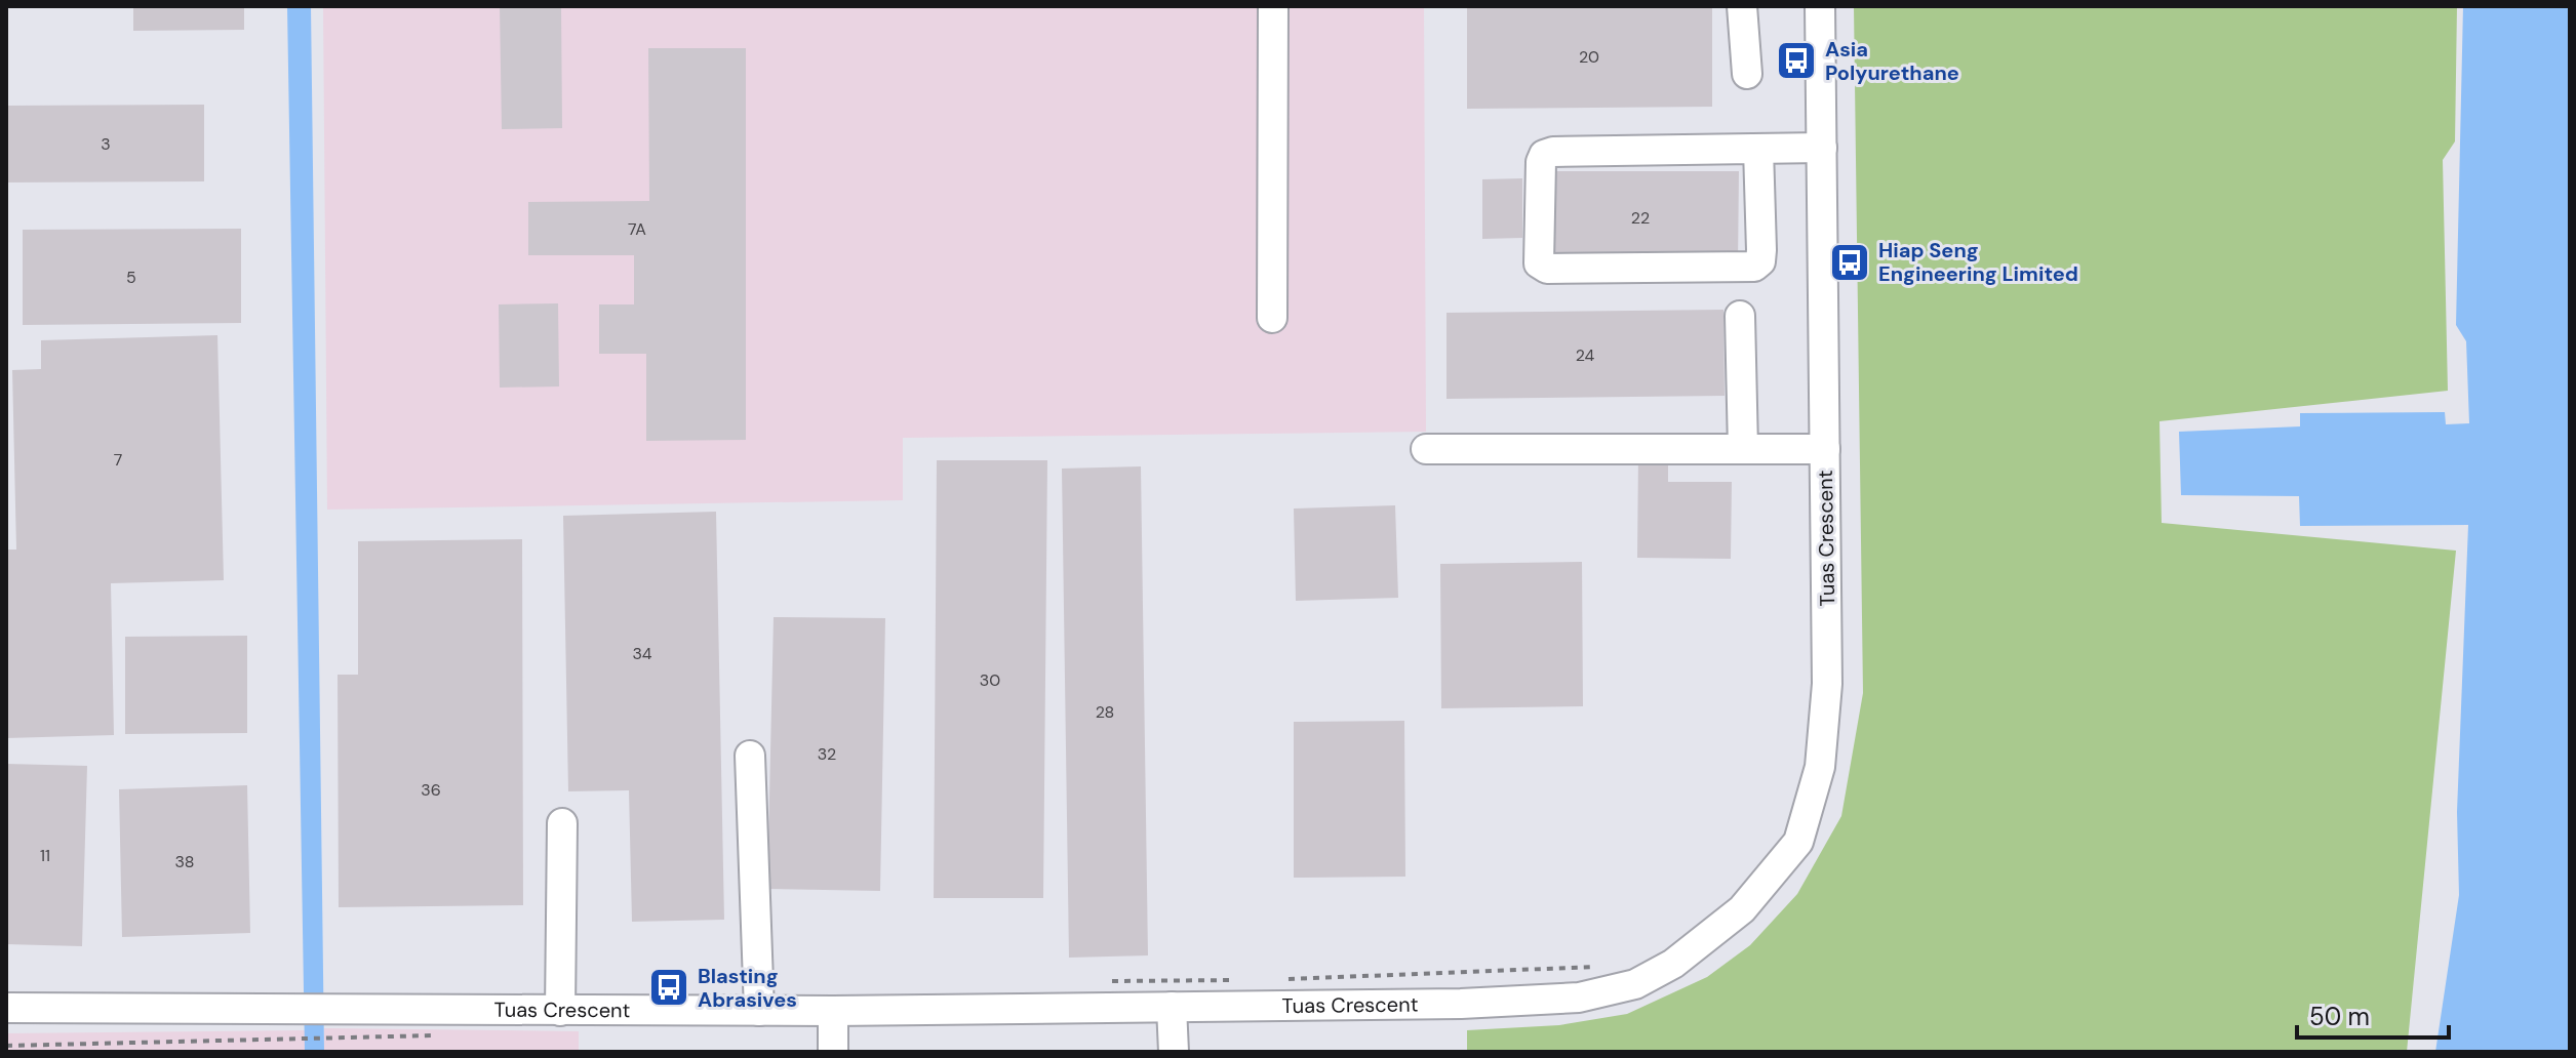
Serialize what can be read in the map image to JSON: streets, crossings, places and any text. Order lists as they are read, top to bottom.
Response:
{
  "streets": {
    "street": ["Tuas Crescent"]
  },
  "places": {
    "bus stop": ["Asia Polyurethane", "Hiap Seng Engineering Limited", "Blasting Abrasives"]
  },
  "house_numbers": [
    "20",
    "3",
    "22",
    "7A",
    "5",
    "24",
    "7",
    "34",
    "30",
    "28",
    "32",
    "36",
    "11",
    "38"
  ],
  "scale_bar": "50 m"
}
